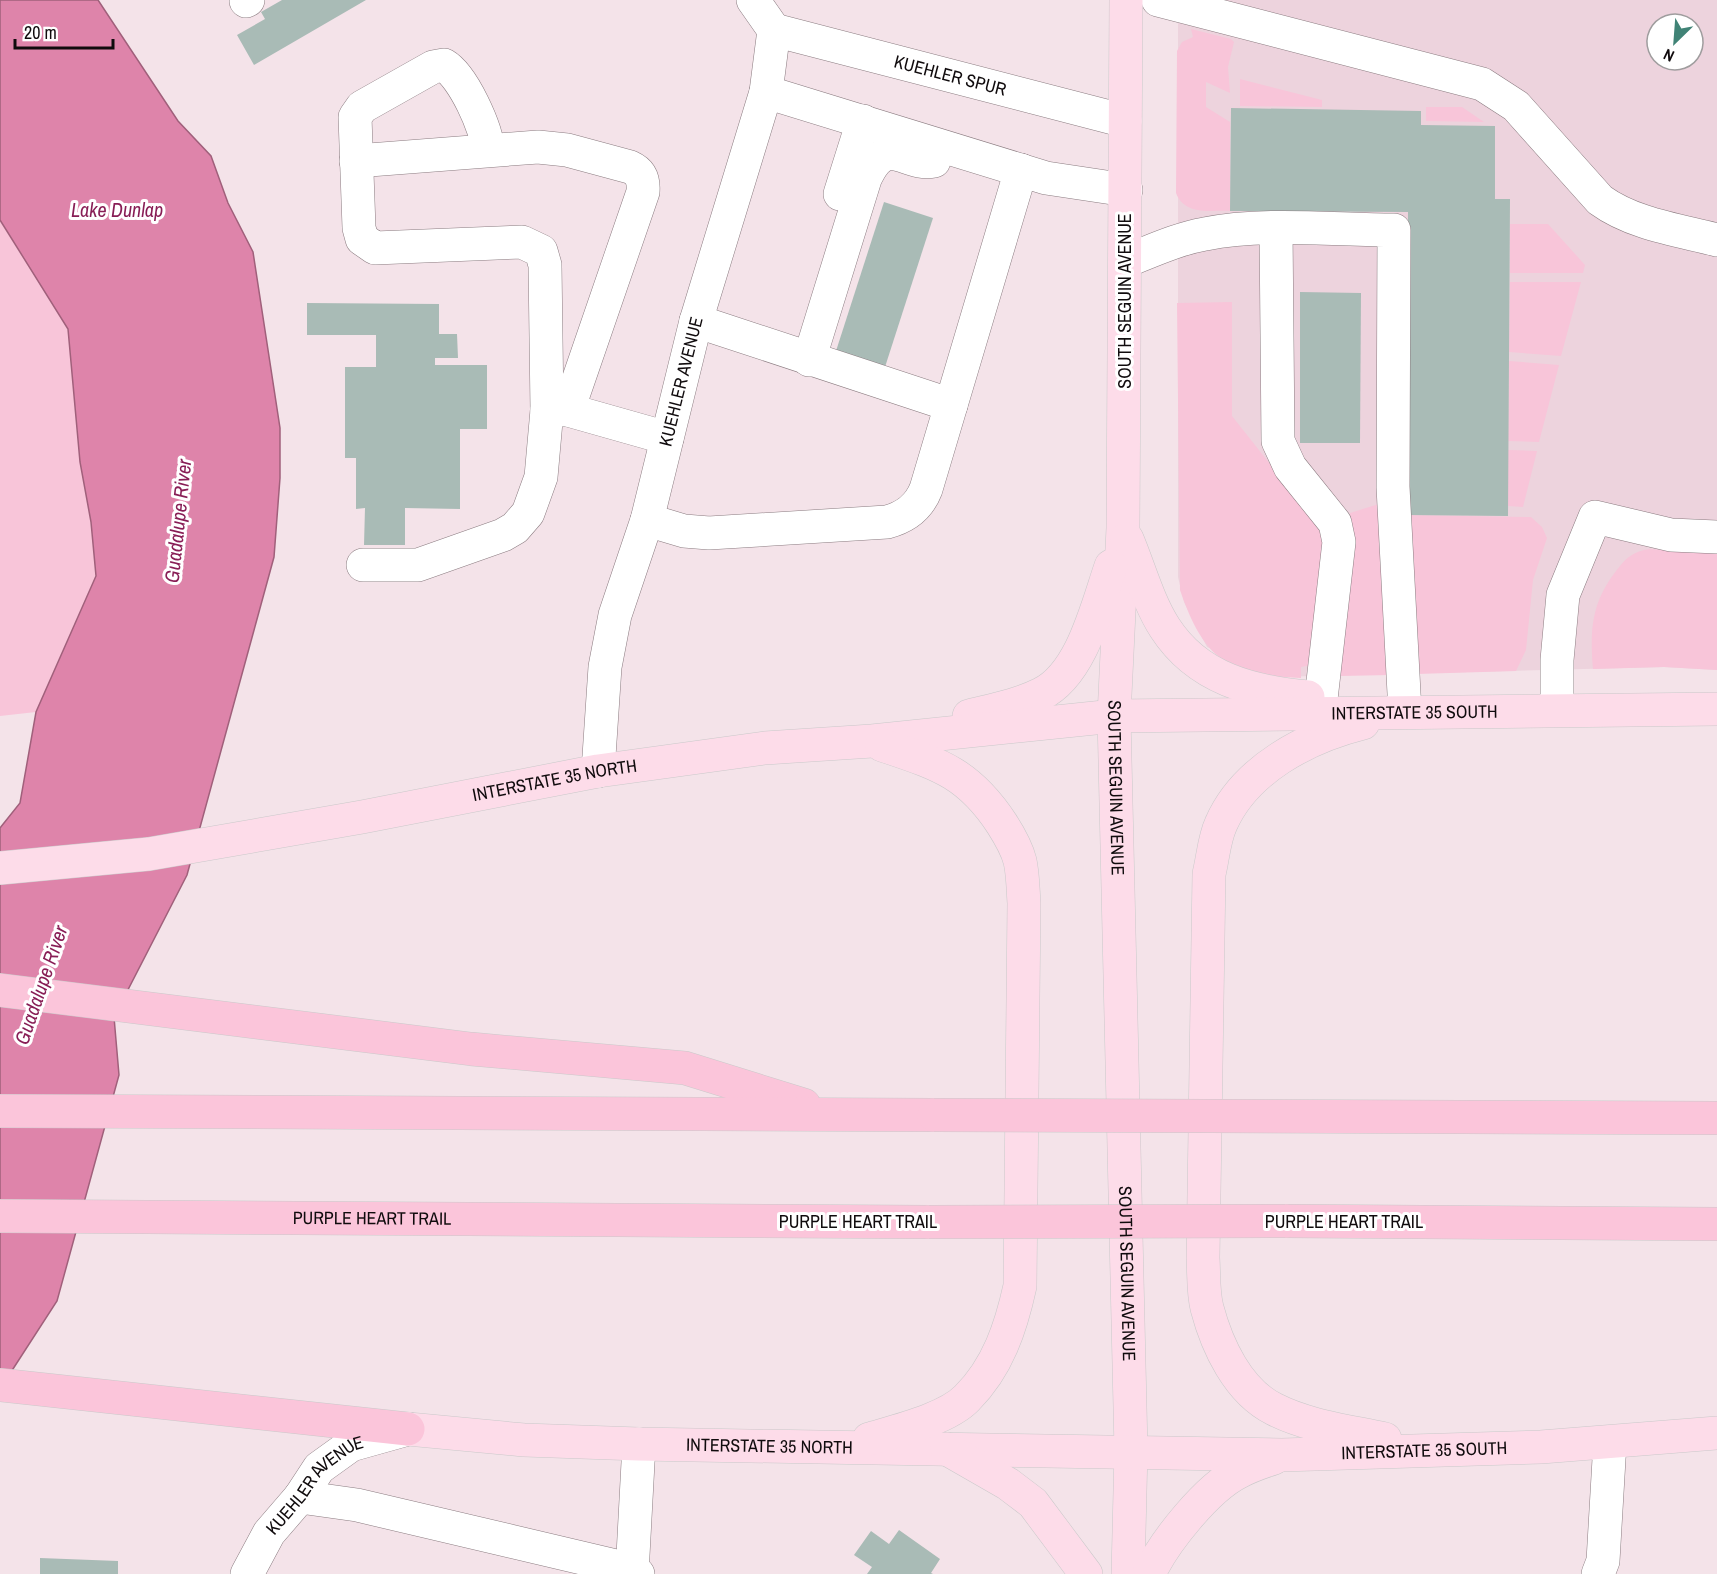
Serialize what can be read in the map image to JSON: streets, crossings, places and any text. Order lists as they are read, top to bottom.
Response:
{
  "streets": {
    "highway": ["PURPLE HEART TRAIL"],
    "main road": ["SOUTH SEGUIN AVENUE", "INTERSTATE 35 SOUTH", "INTERSTATE 35 NORTH"],
    "street": ["KUEHLER SPUR", "KUEHLER AVENUE"]
  },
  "crossings": [
    ["KUEHLER SPUR", "SOUTH SEGUIN AVENUE"],
    ["KUEHLER SPUR", "KUEHLER AVENUE"],
    ["SOUTH SEGUIN AVENUE", "INTERSTATE 35 SOUTH"],
    ["SOUTH SEGUIN AVENUE", "INTERSTATE 35 NORTH"],
    ["KUEHLER AVENUE", "INTERSTATE 35 NORTH"],
    ["INTERSTATE 35 SOUTH", "INTERSTATE 35 NORTH"]
  ],
  "water": ["Lake Dunlap", "Guadalupe River"],
  "scale_bar": "20 m",
  "north": "bottom left"
}
